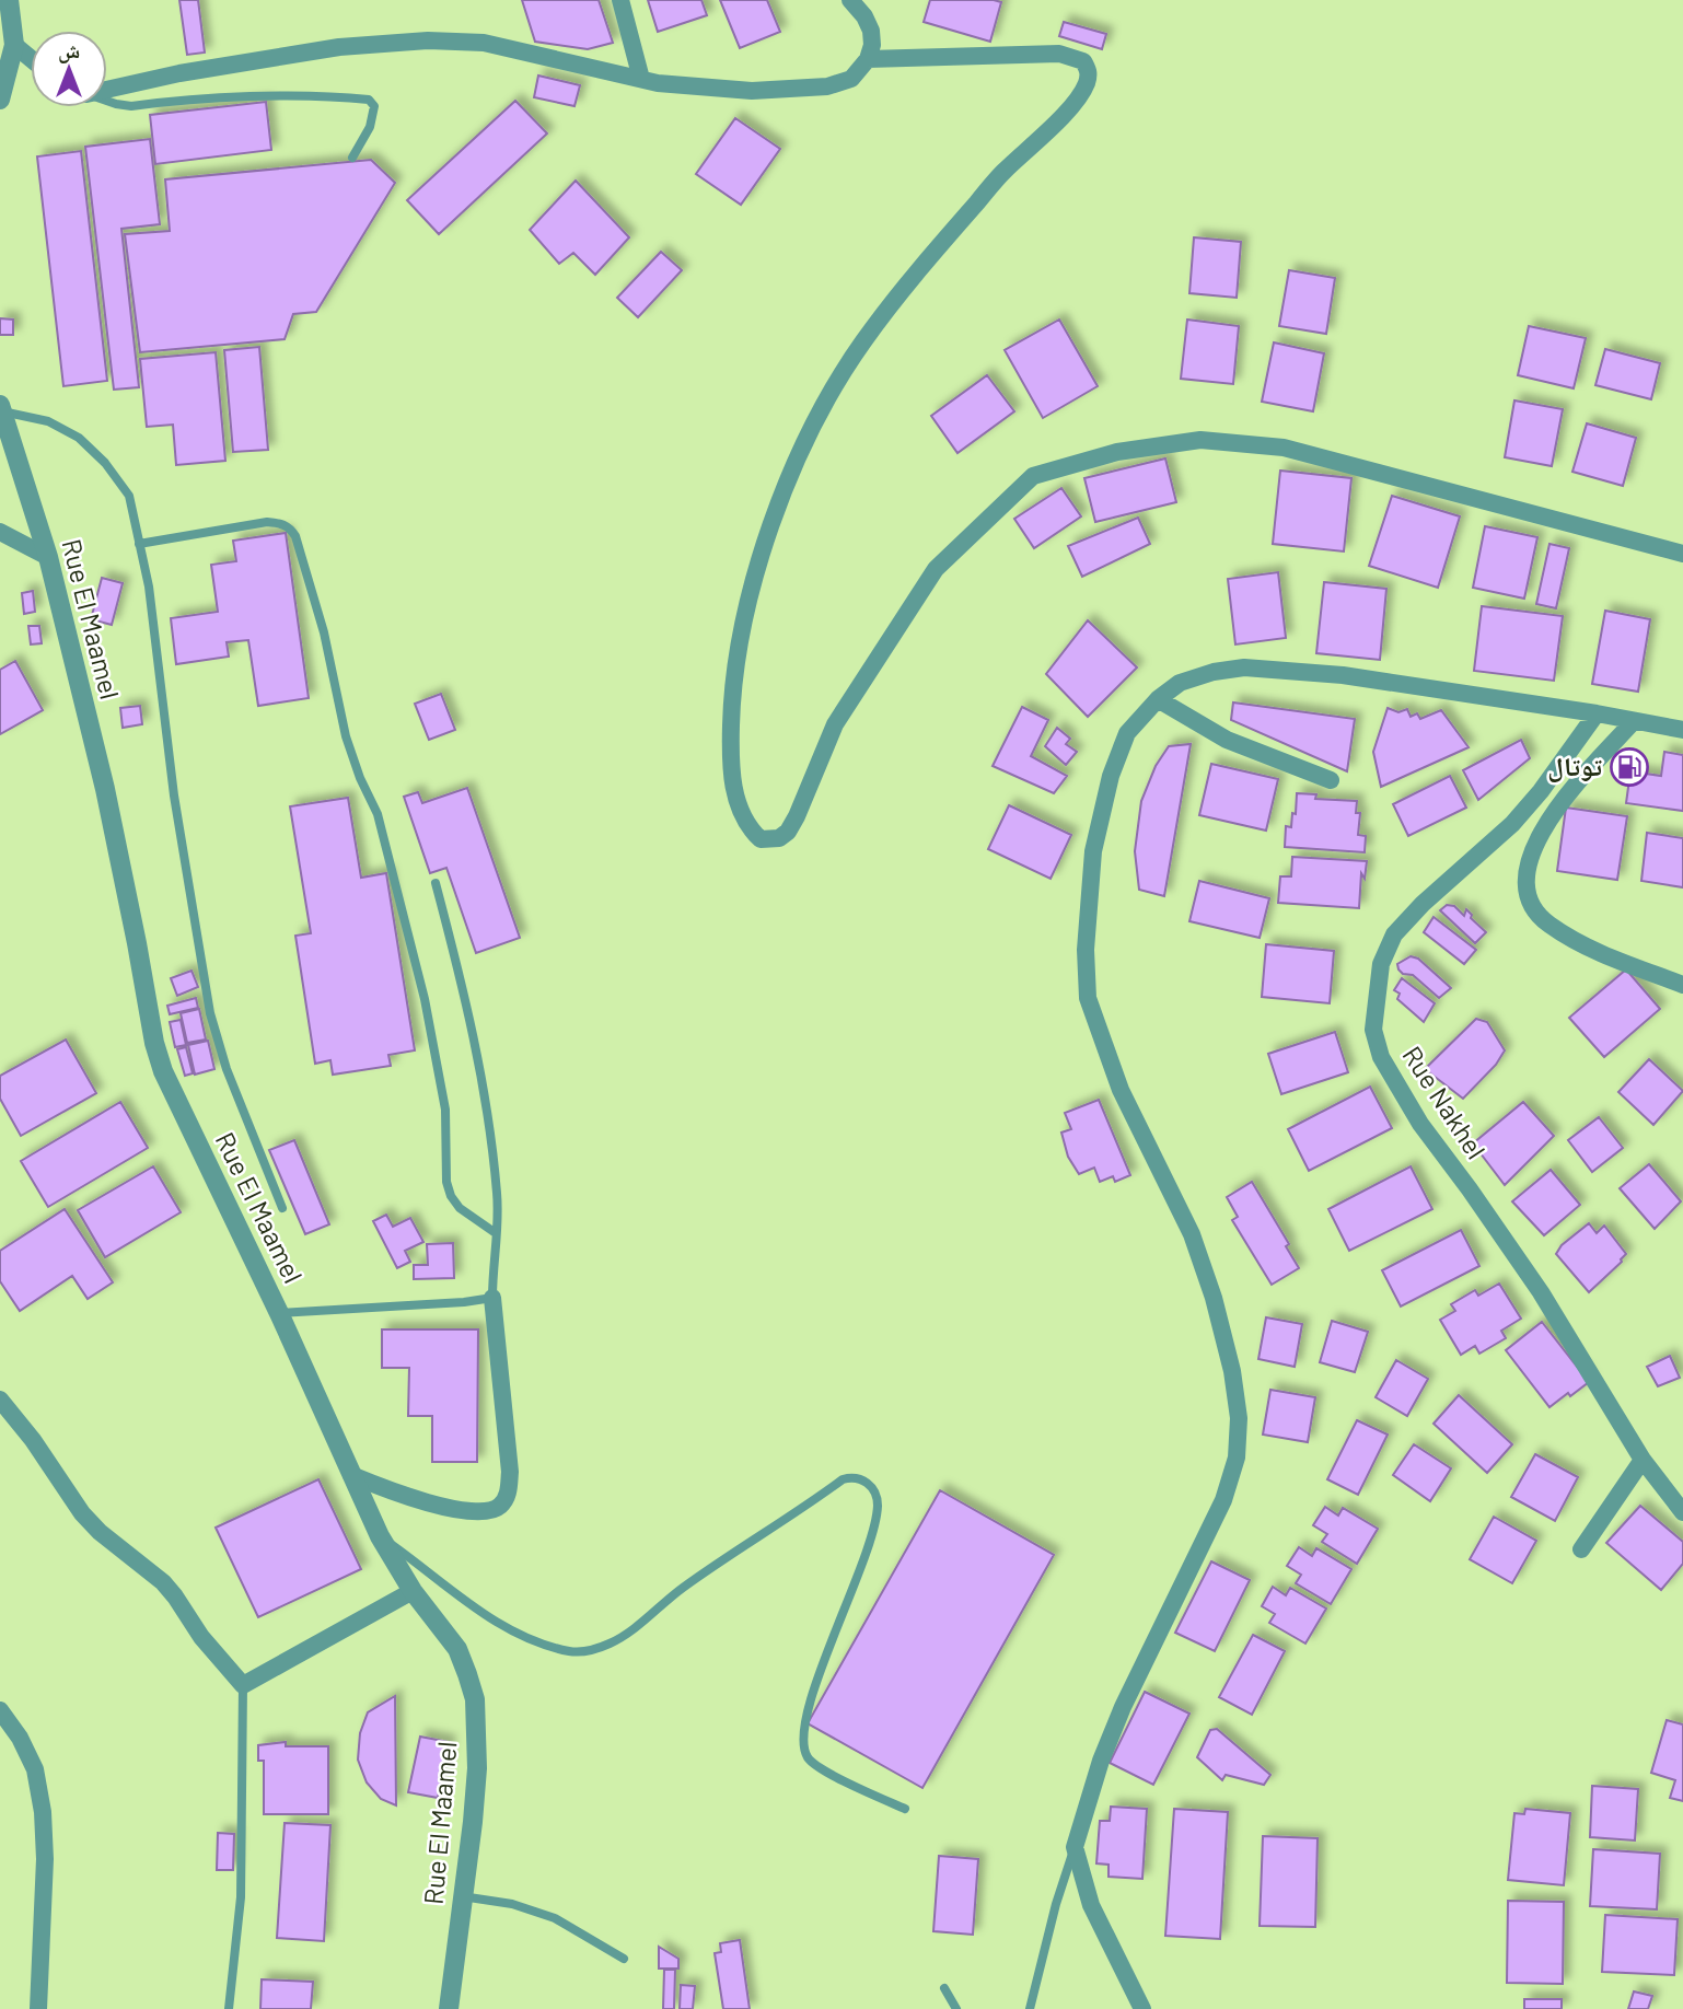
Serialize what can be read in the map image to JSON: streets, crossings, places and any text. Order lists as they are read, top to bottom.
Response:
{
  "streets": {
    "street": ["Rue El Maamel", "Rue Nakhel"]
  },
  "places": {
    "fuel station": ["توتال"]
  },
  "north": "top"
}
